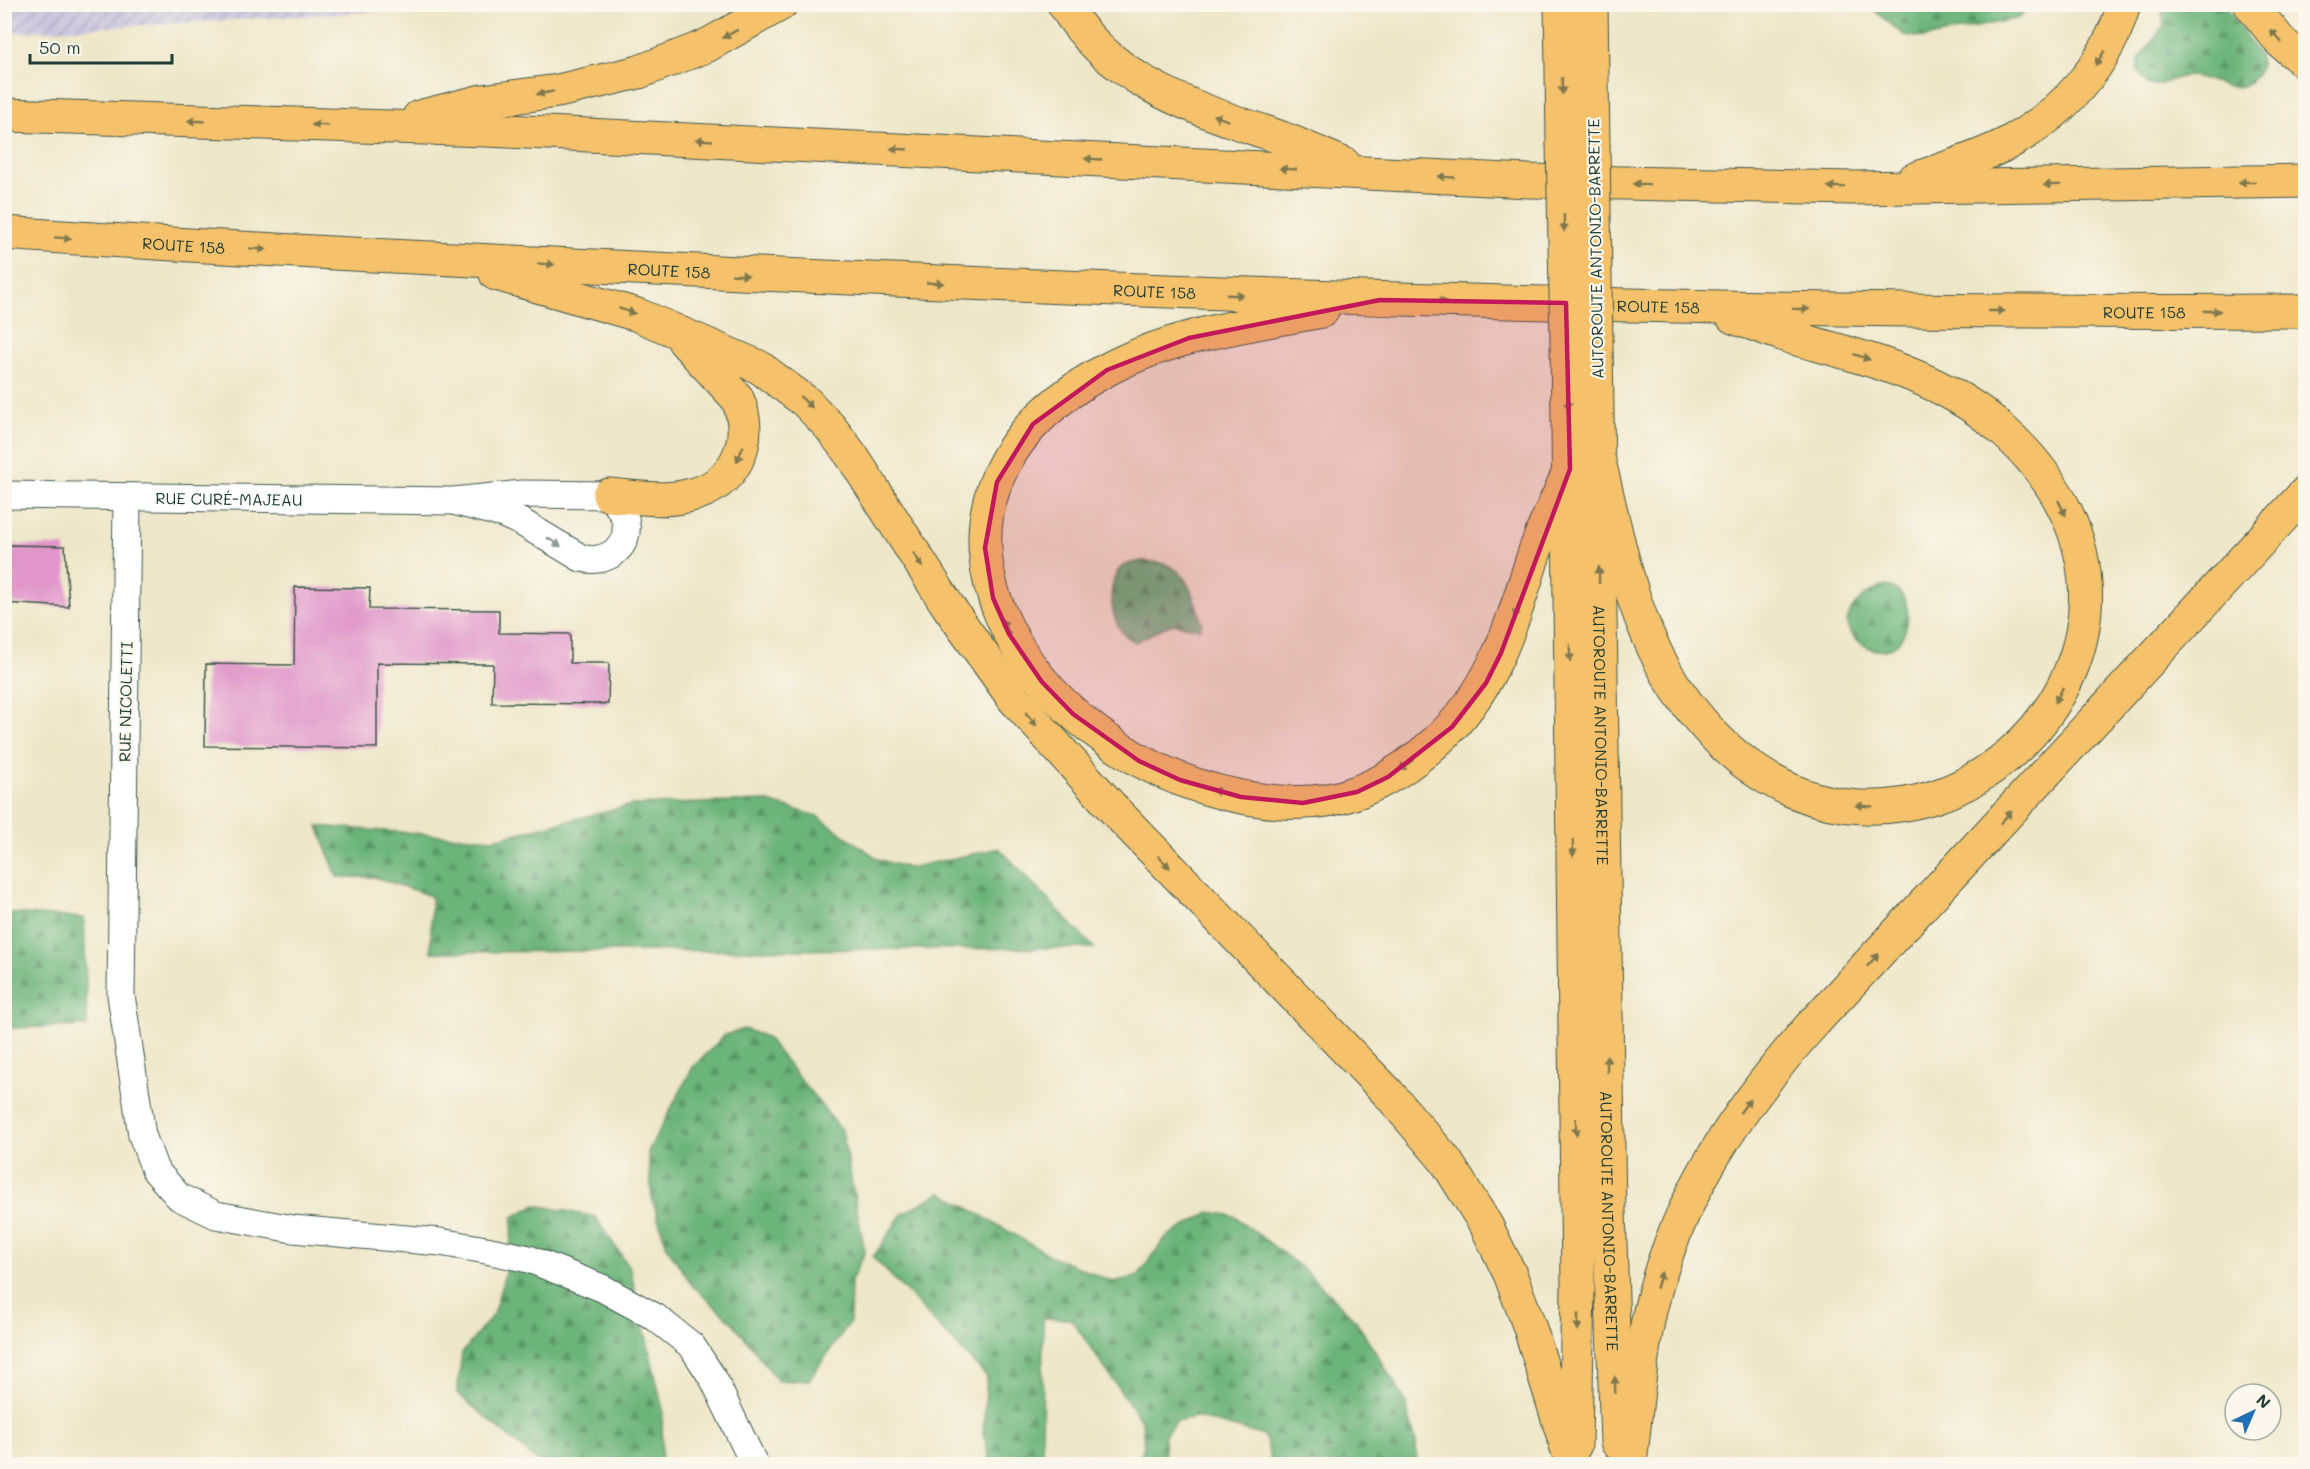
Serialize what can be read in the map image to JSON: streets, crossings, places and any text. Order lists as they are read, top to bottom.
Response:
{
  "streets": {
    "highway": ["ROUTE 158", "AUTOROUTE ANTONIO-BARRETTE"],
    "street": ["RUE CURÉ-MAJEAU", "RUE NICOLETTI"]
  },
  "crossings": [
    ["RUE CURÉ-MAJEAU", "RUE NICOLETTI"]
  ],
  "scale_bar": "50 m",
  "north": "top right"
}
